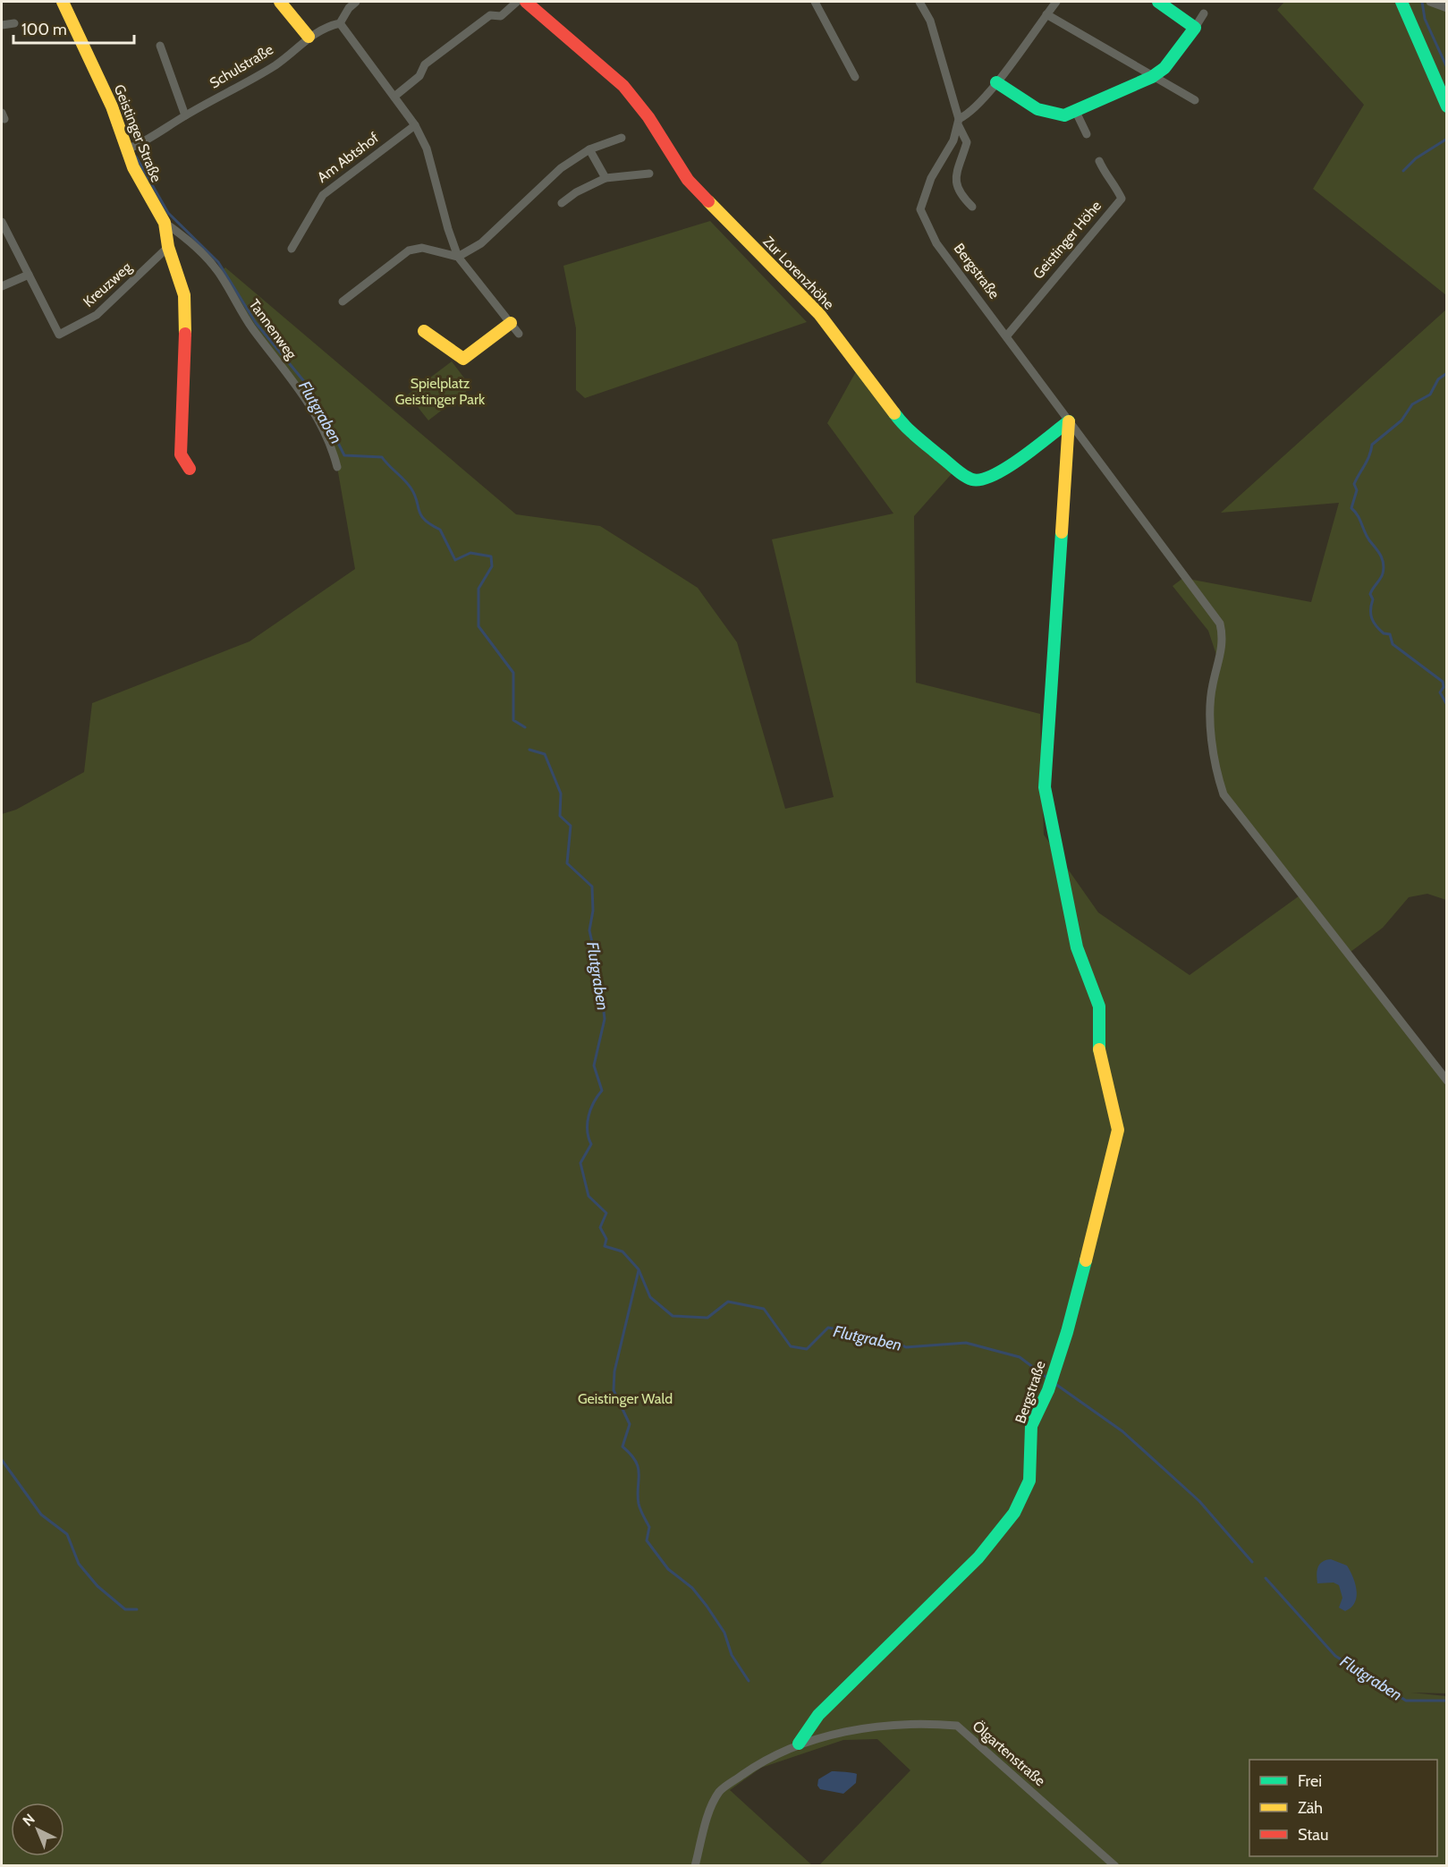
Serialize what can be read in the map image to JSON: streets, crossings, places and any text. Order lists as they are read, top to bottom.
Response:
{
  "streets": {
    "street": [
      "Schulstraße",
      "Geistinger Straße",
      "Am Abtshof",
      "Geistinger Höhe",
      "Bergstraße",
      "Zur Lorenzhöhe",
      "Kreuzweg",
      "Tannenweg",
      "Ölgartenstraße"
    ]
  },
  "crossings": [
    ["Schulstraße", "Geistinger Straße"],
    ["Geistinger Straße", "Kreuzweg"],
    ["Geistinger Straße", "Tannenweg"],
    ["Geistinger Höhe", "Bergstraße"],
    ["Bergstraße", "Zur Lorenzhöhe"],
    ["Bergstraße", "Ölgartenstraße"]
  ],
  "water": ["Flutgraben"],
  "parks": ["Spielplatz Geistinger Park", "Geistinger Wald"],
  "legend": ["Frei", "Zäh", "Stau"],
  "scale_bar": "100 m",
  "north": "top left"
}
